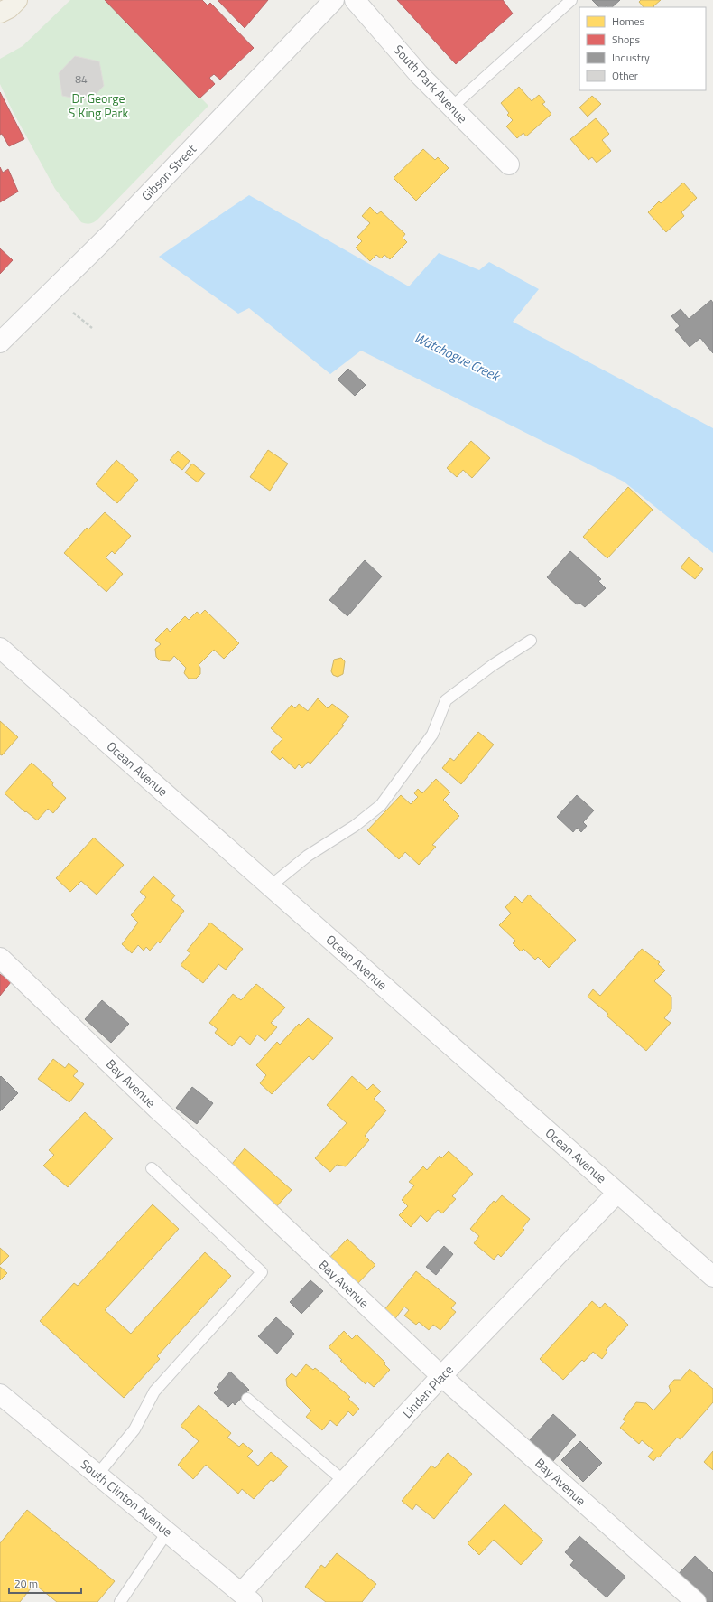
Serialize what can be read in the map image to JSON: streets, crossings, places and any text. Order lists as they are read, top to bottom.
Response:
{
  "streets": {
    "street": [
      "South Park Avenue",
      "Gibson Street",
      "Ocean Avenue",
      "Bay Avenue",
      "Linden Place",
      "South Clinton Avenue"
    ]
  },
  "crossings": [
    ["Ocean Avenue", "Linden Place"],
    ["Bay Avenue", "Linden Place"],
    ["Linden Place", "South Clinton Avenue"]
  ],
  "water": ["Watchogue Creek"],
  "parks": ["Dr George S King Park"],
  "house_numbers": ["84"],
  "legend": [
    "Homes",
    "Shops",
    "Industry",
    "Other"
  ],
  "scale_bar": "20 m"
}
